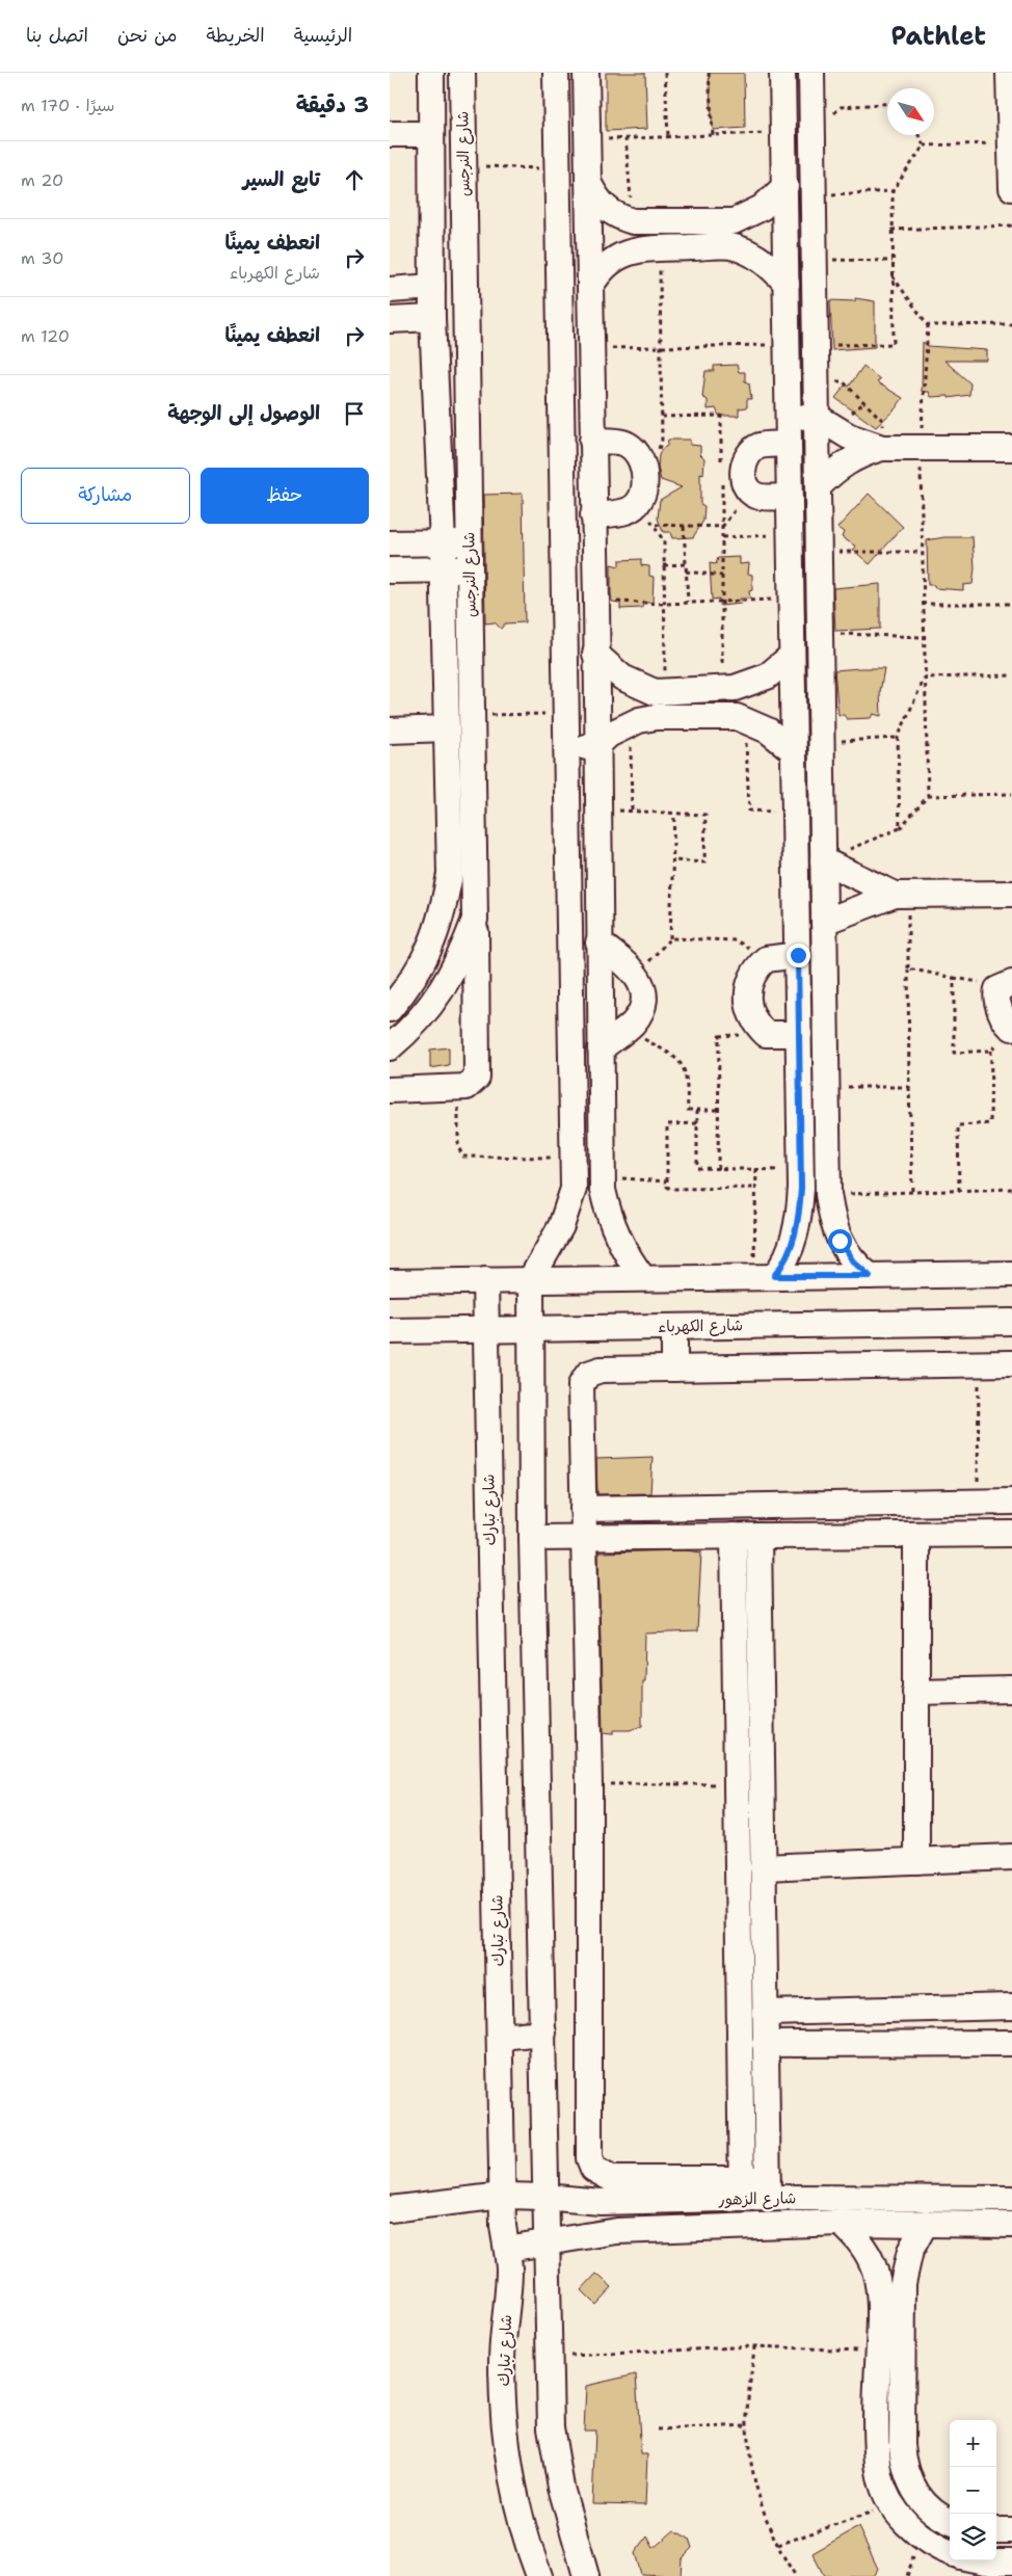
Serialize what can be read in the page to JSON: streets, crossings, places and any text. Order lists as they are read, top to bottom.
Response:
{
  "streets": {
    "street": [
      "شارع النرجس",
      "شارع الكهرباء",
      "شارع تبارك",
      "شارع الزهور"
    ]
  },
  "crossings": [
    ["شارع الكهرباء", "شارع تبارك"],
    ["شارع تبارك", "شارع الزهور"]
  ],
  "north": "bottom right",
  "page": {
    "header": "Pathlet",
    "nav": [
      "الرئيسية",
      "الخريطة",
      "من نحن",
      "اتصل بنا"
    ],
    "heading": ["3 دقيقة", "سيرًا · 170 m"],
    "list": [
      ["تابع السير", "20 m"],
      ["انعطف يمينًا", "شارع الكهرباء", "30 m"],
      ["انعطف يمينًا", "120 m"],
      "الوصول إلى الوجهة"
    ],
    "buttons": ["حفظ", "مشاركة"],
    "map_buttons": ["+", "−"]
  }
}
